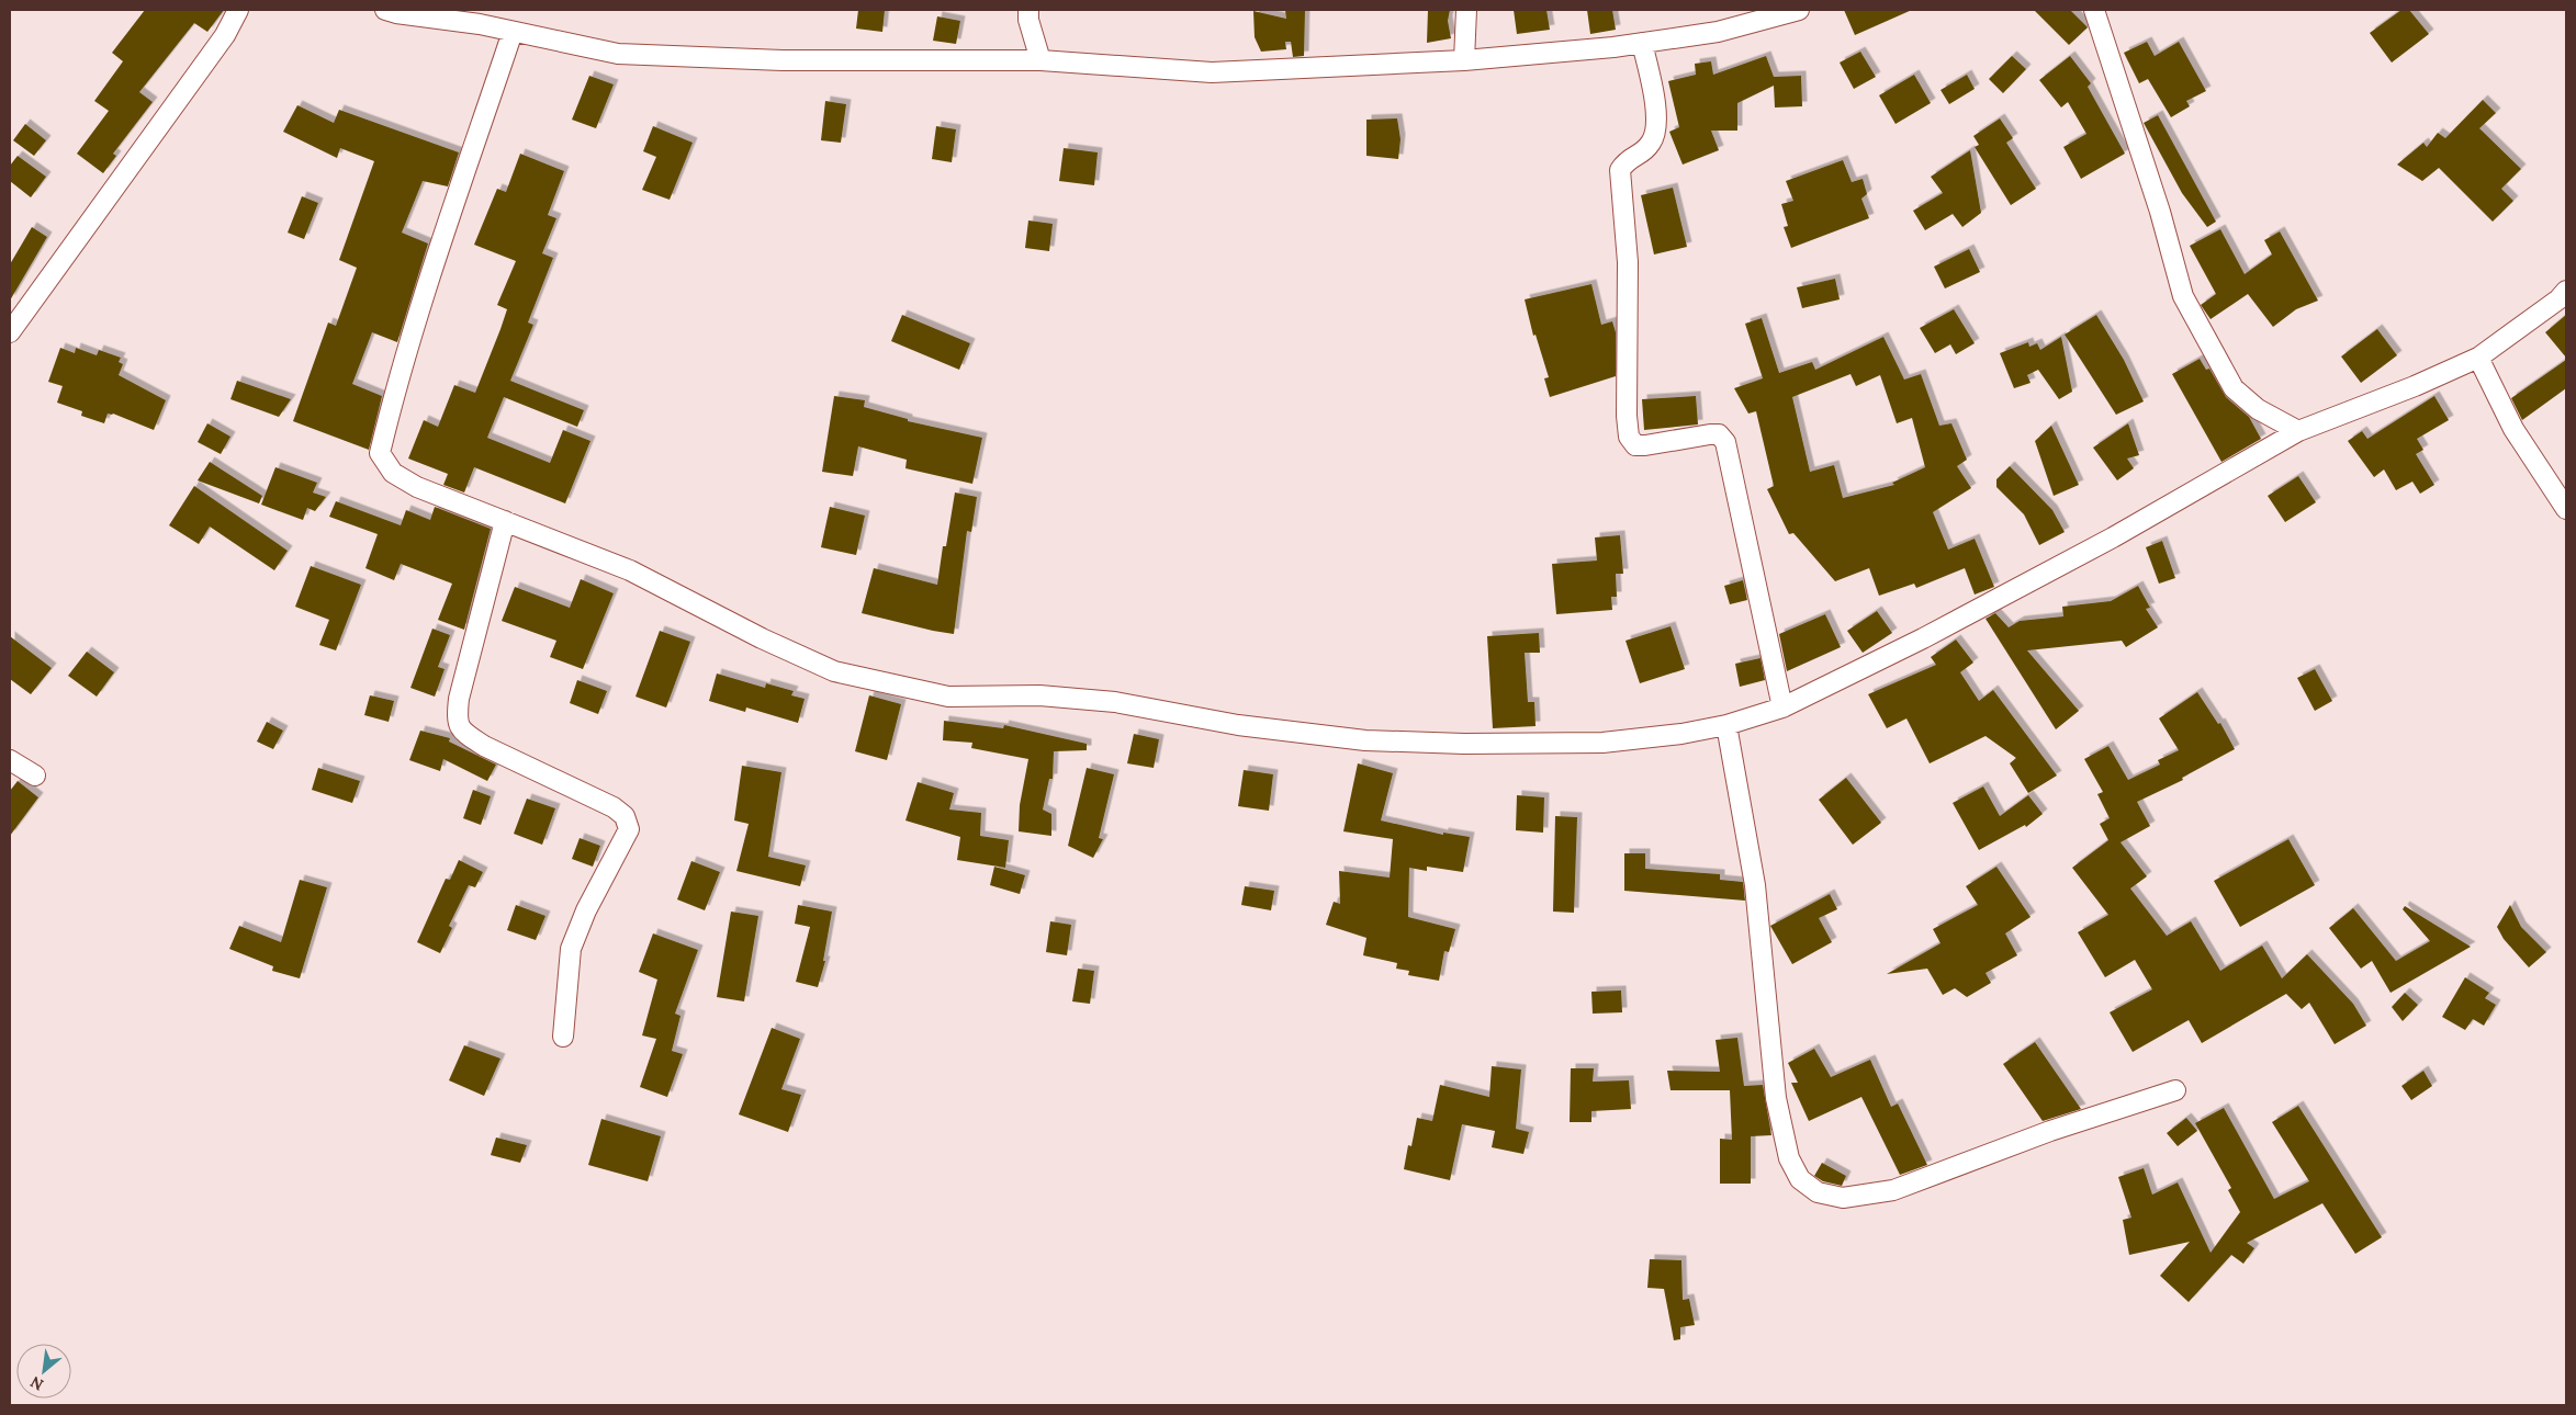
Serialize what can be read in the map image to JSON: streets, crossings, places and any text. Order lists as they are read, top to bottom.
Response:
{
  "north": "bottom left"
}
